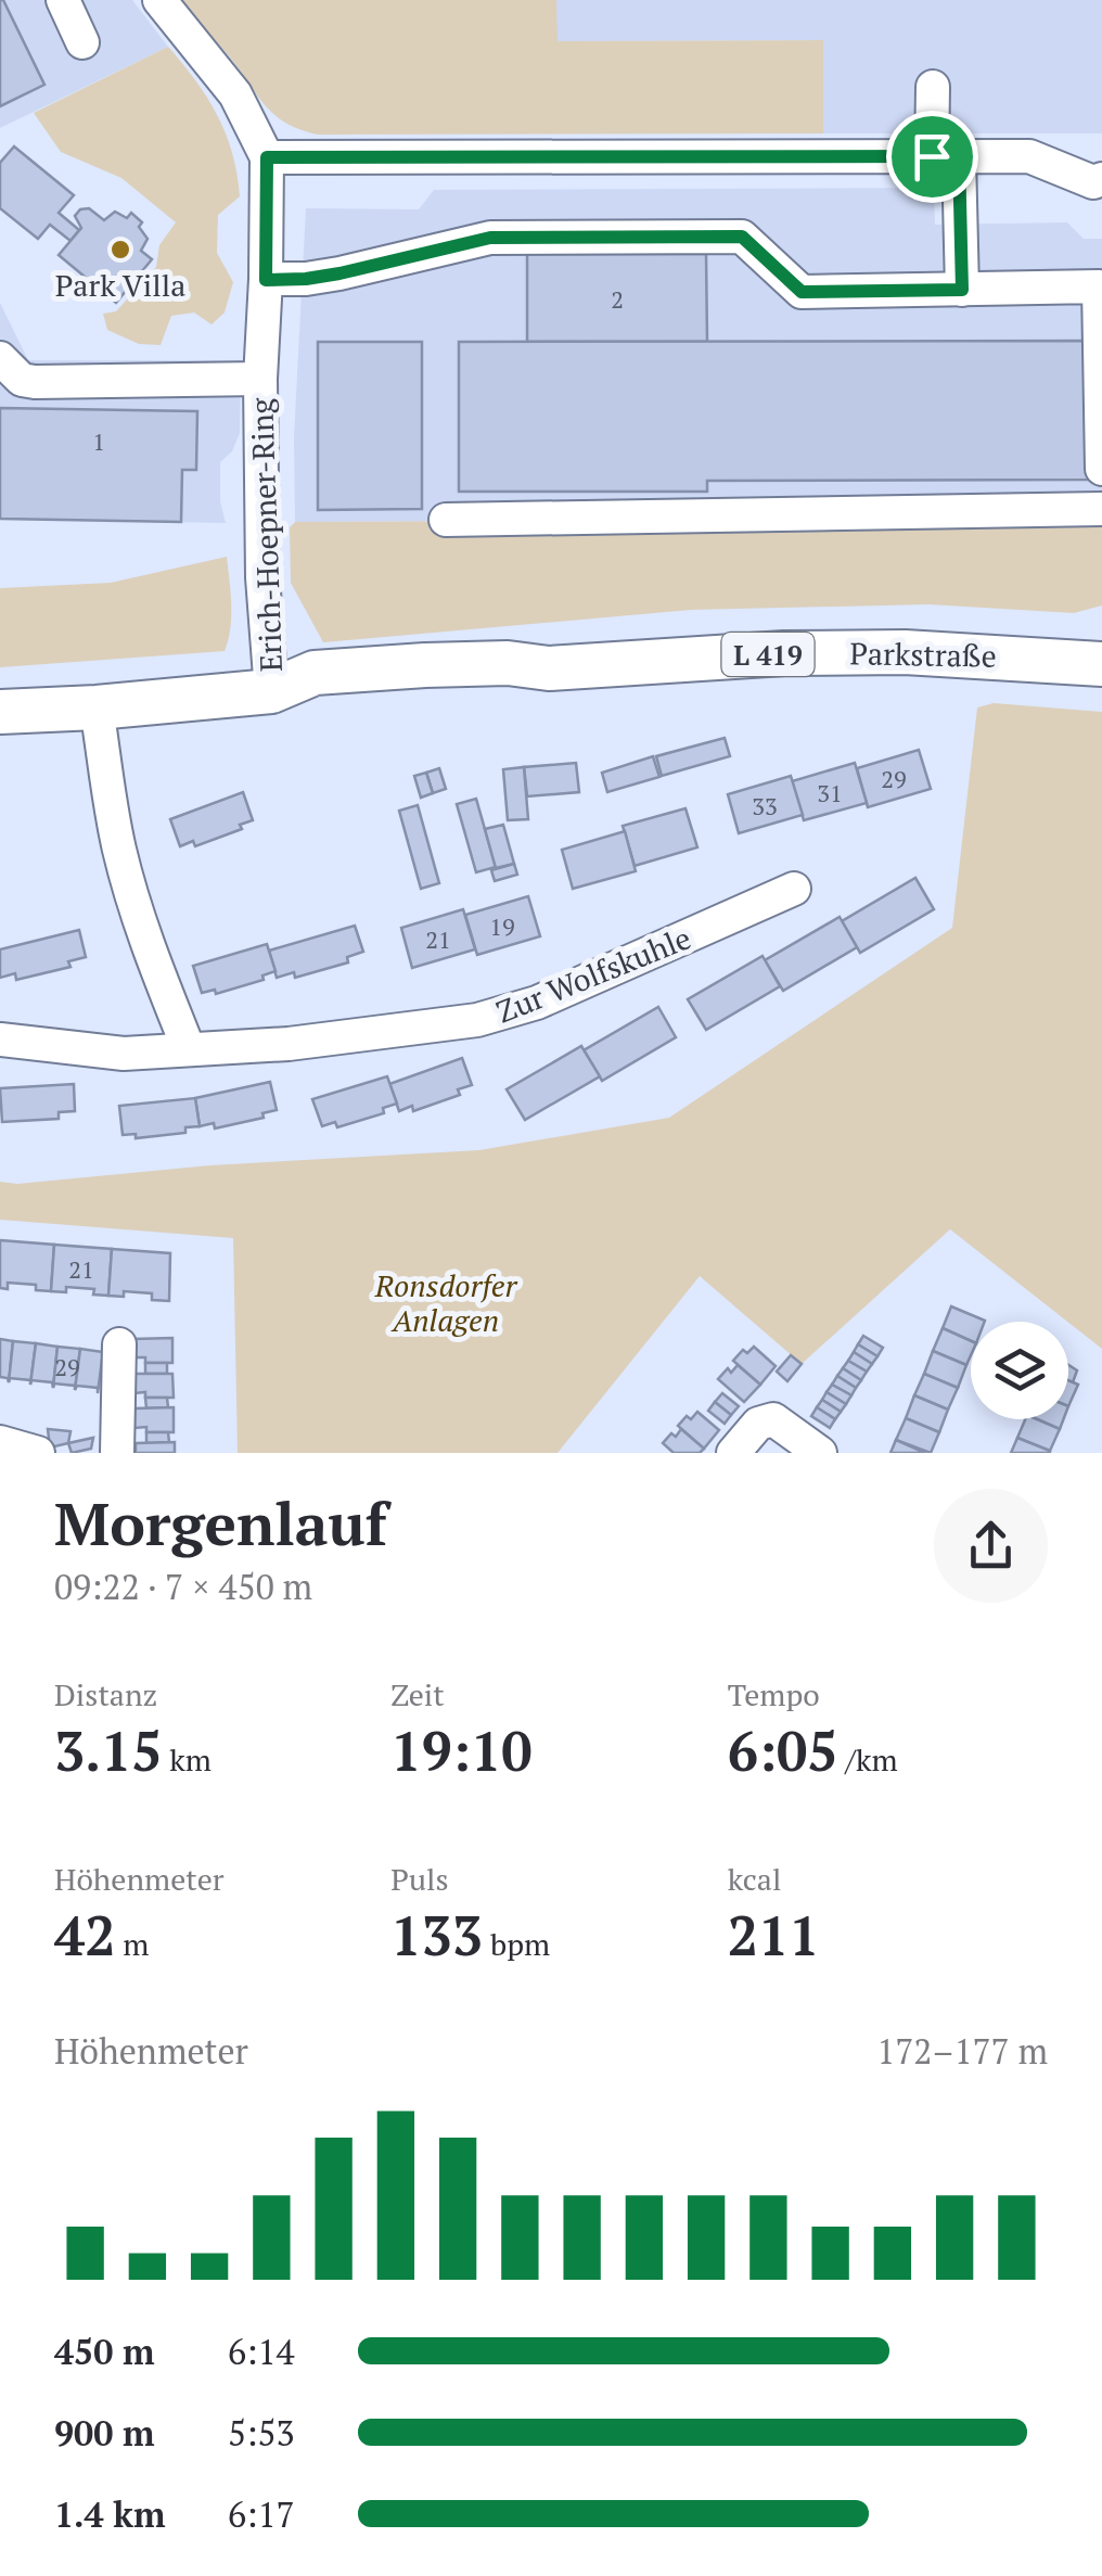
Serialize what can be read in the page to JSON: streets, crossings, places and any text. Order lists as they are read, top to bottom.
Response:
{
  "streets": {
    "main road": ["L 419", "Parkstraße"],
    "street": ["Erich-Hoepner-Ring", "Zur Wolfskuhle"]
  },
  "crossings": [
    ["Erich-Hoepner-Ring", "Parkstraße"]
  ],
  "parks": ["Ronsdorfer Anlagen"],
  "places": ["Park Villa"],
  "house_numbers": [
    "2",
    "1",
    "29",
    "31",
    "33",
    "19",
    "21",
    "21",
    "29"
  ],
  "page": {
    "heading": ["Morgenlauf", "09:22 · 7 × 450 m"],
    "stats": [
      ["Distanz", "3.15 km"],
      ["Zeit", "19:10"],
      ["Tempo", "6:05 /km"],
      ["Höhenmeter", "42 m"],
      ["Puls", "133 bpm"],
      ["kcal", "211"]
    ],
    "chart": ["Höhenmeter", "172–177 m"],
    "list": [
      {
        "name": "450 m",
        "note": "6:14"
      },
      {
        "name": "900 m",
        "note": "5:53"
      },
      {
        "name": "1.4 km",
        "note": "6:17"
      }
    ]
  }
}
